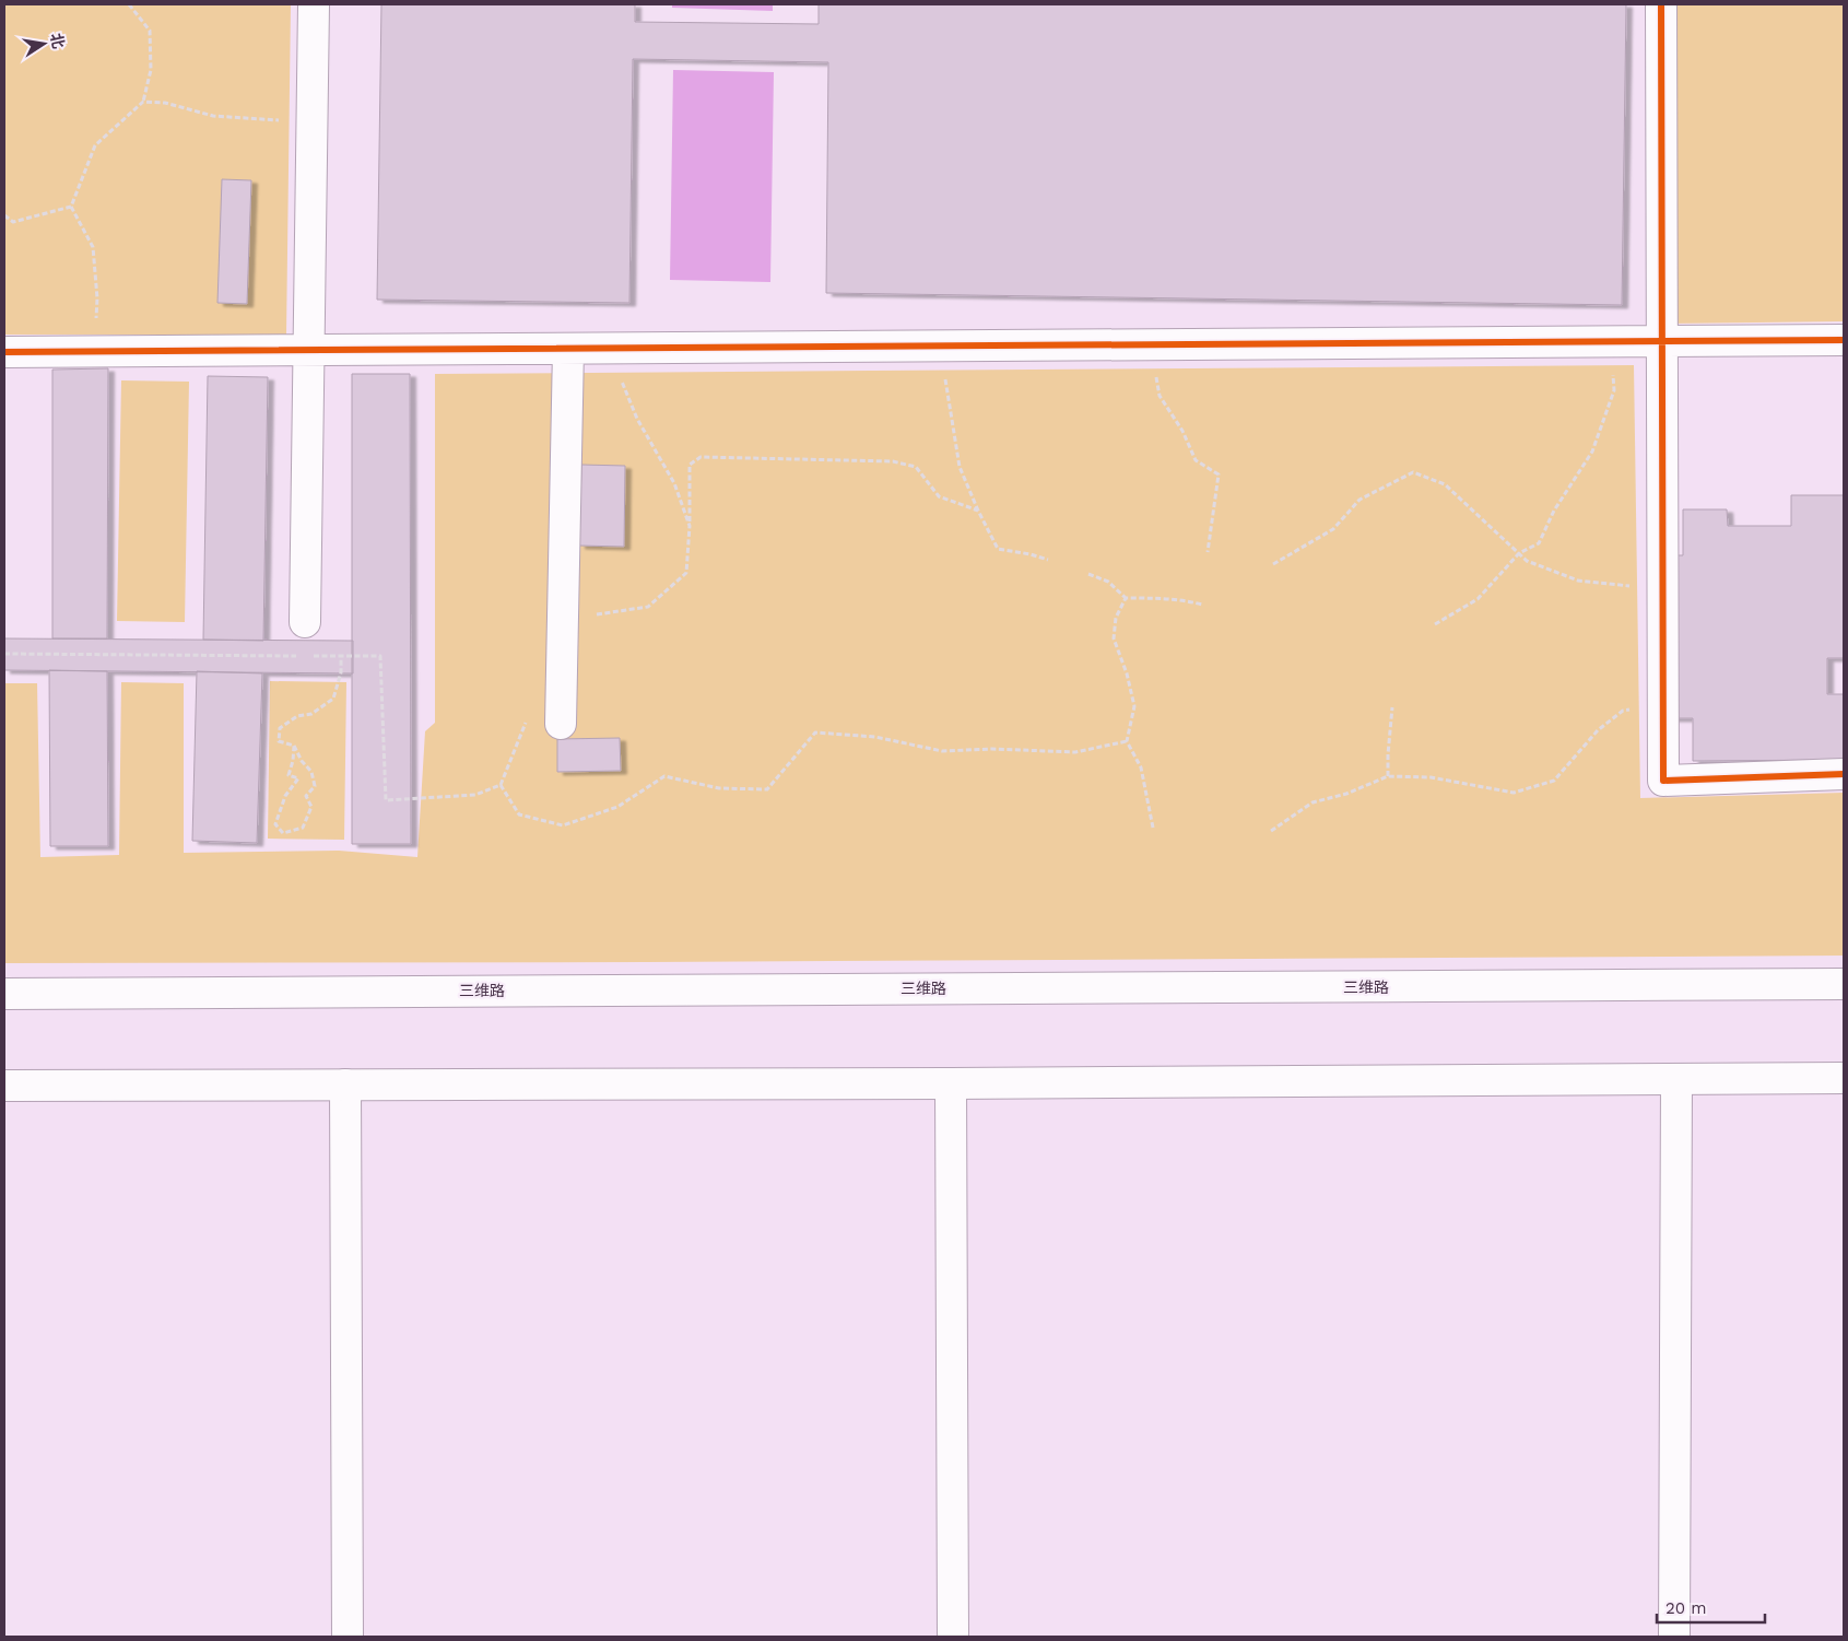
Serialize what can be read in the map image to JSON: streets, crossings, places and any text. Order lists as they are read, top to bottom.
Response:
{
  "streets": {
    "street": ["三维路"]
  },
  "scale_bar": "20 m",
  "north": "right"
}
